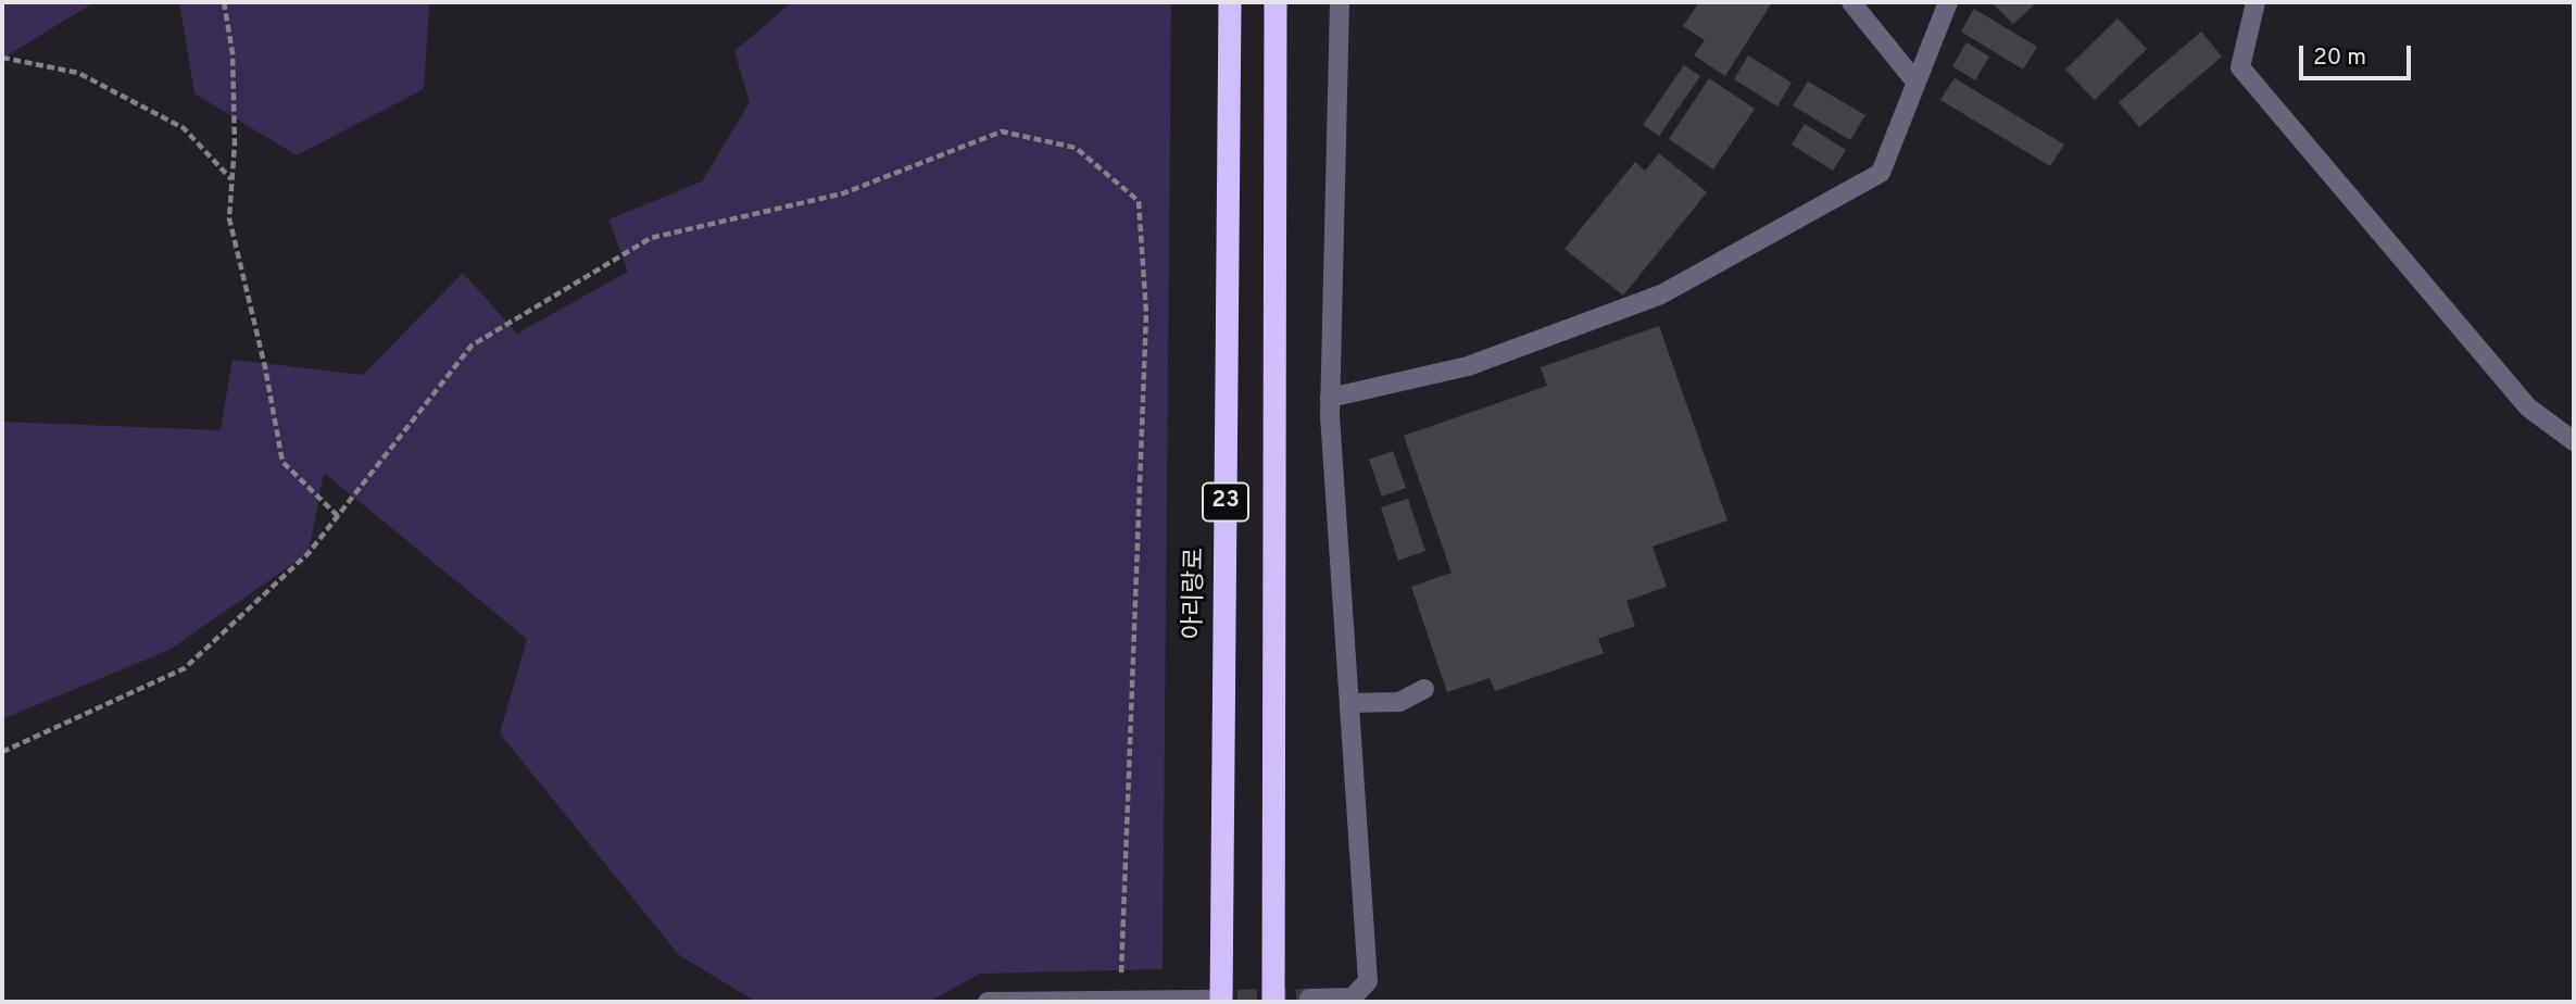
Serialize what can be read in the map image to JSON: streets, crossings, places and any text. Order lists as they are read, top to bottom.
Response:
{
  "streets": {
    "highway": ["23", "아리랑로"]
  },
  "scale_bar": "20 m"
}
